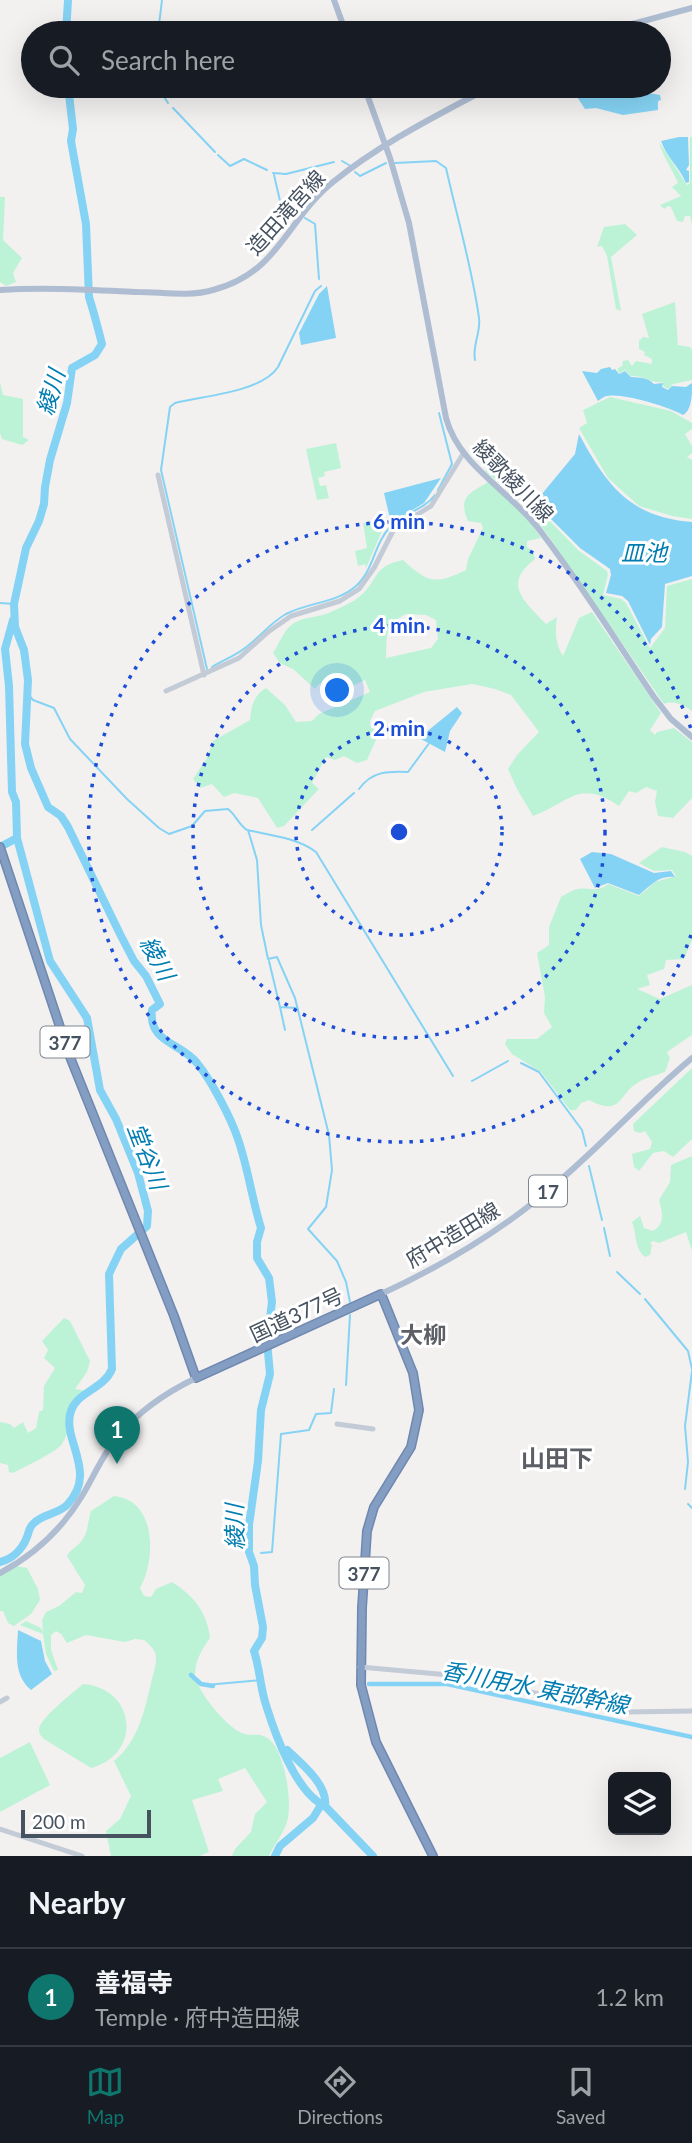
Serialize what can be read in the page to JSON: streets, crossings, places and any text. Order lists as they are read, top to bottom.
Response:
{
  "streets": {
    "highway": ["377", "国道377号"],
    "main road": [
      "造田滝宮線",
      "綾歌綾川線",
      "17",
      "府中造田線"
    ]
  },
  "crossings": [
    ["造田滝宮線", "綾歌綾川線"],
    ["377", "府中造田線"],
    ["377", "国道377号"],
    ["府中造田線", "国道377号"]
  ],
  "districts": ["大柳", "山田下"],
  "water": [
    "綾川",
    "皿池",
    "堂谷川",
    "香川用水 東部幹線"
  ],
  "scale_bar": "200 m",
  "page": {
    "search": "Search here",
    "pins": "1",
    "scale": "200 m",
    "heading": "Nearby",
    "list": [
      {
        "mark": "1",
        "name": "善福寺",
        "note": "Temple · 府中造田線",
        "value": "1.2 km"
      }
    ],
    "nav": ["Map", "Directions", "Saved"]
  },
  "rings": ["6 min", "4 min", "2 min"]
}
